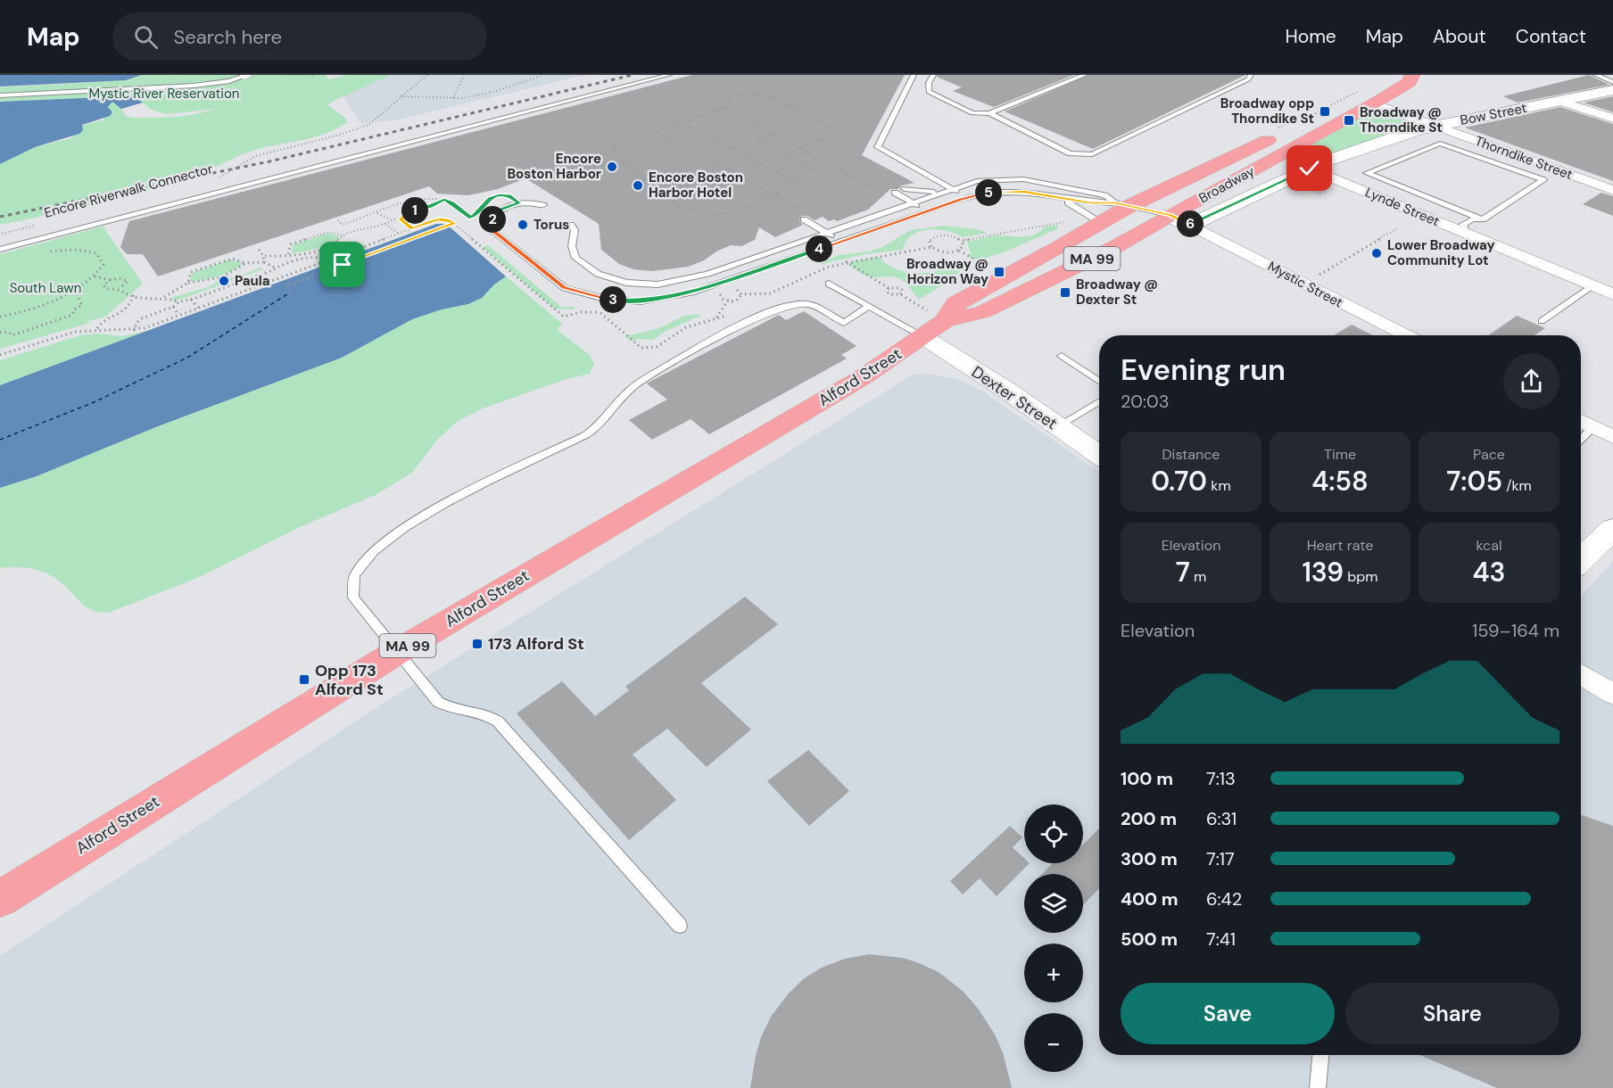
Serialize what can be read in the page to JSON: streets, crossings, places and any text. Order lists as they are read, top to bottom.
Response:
{
  "streets": {
    "main road": [
      "Bow Street",
      "Broadway",
      "MA 99",
      "Alford Street",
      "Dexter Street"
    ],
    "street": ["Thorndike Street", "Lynde Street", "Mystic Street"],
    "path": ["Encore Riverwalk Connector"]
  },
  "crossings": [
    ["Bow Street", "Thorndike Street"],
    ["Bow Street", "Lynde Street"],
    ["Bow Street", "Mystic Street"],
    ["Thorndike Street", "Broadway"],
    ["Broadway", "Alford Street"],
    ["Broadway", "Dexter Street"],
    ["Alford Street", "Dexter Street"]
  ],
  "parks": ["Mystic River Reservation", "South Lawn"],
  "places": {
    "transit": [
      "Broadway opp Thorndike St",
      "Broadway @ Thorndike St",
      "Broadway @ Horizon Way",
      "Broadway @ Dexter St",
      "173 Alford St",
      "Opp 173 Alford St"
    ],
    "other": [
      "Encore Boston Harbor",
      "Encore Boston Harbor Hotel",
      "Torus",
      "Lower Broadway Community Lot",
      "Paula"
    ]
  },
  "page": {
    "header": "Map",
    "search": "Search here",
    "nav": [
      "Home",
      "Map",
      "About",
      "Contact"
    ],
    "pins": [
      "5",
      "1",
      "2",
      "6",
      "4",
      "3"
    ],
    "heading": ["Evening run", "20:03"],
    "stats": [
      ["Distance", "0.70 km"],
      ["Time", "4:58"],
      ["Pace", "7:05 /km"],
      ["Elevation", "7 m"],
      ["Heart rate", "139 bpm"],
      ["kcal", "43"]
    ],
    "chart": ["Elevation", "159–164 m"],
    "list": [
      {
        "name": "100 m",
        "note": "7:13"
      },
      {
        "name": "200 m",
        "note": "6:31"
      },
      {
        "name": "300 m",
        "note": "7:17"
      },
      {
        "name": "400 m",
        "note": "6:42"
      },
      {
        "name": "500 m",
        "note": "7:41"
      }
    ],
    "map_buttons": ["+", "−"],
    "buttons": ["Save", "Share"]
  }
}
